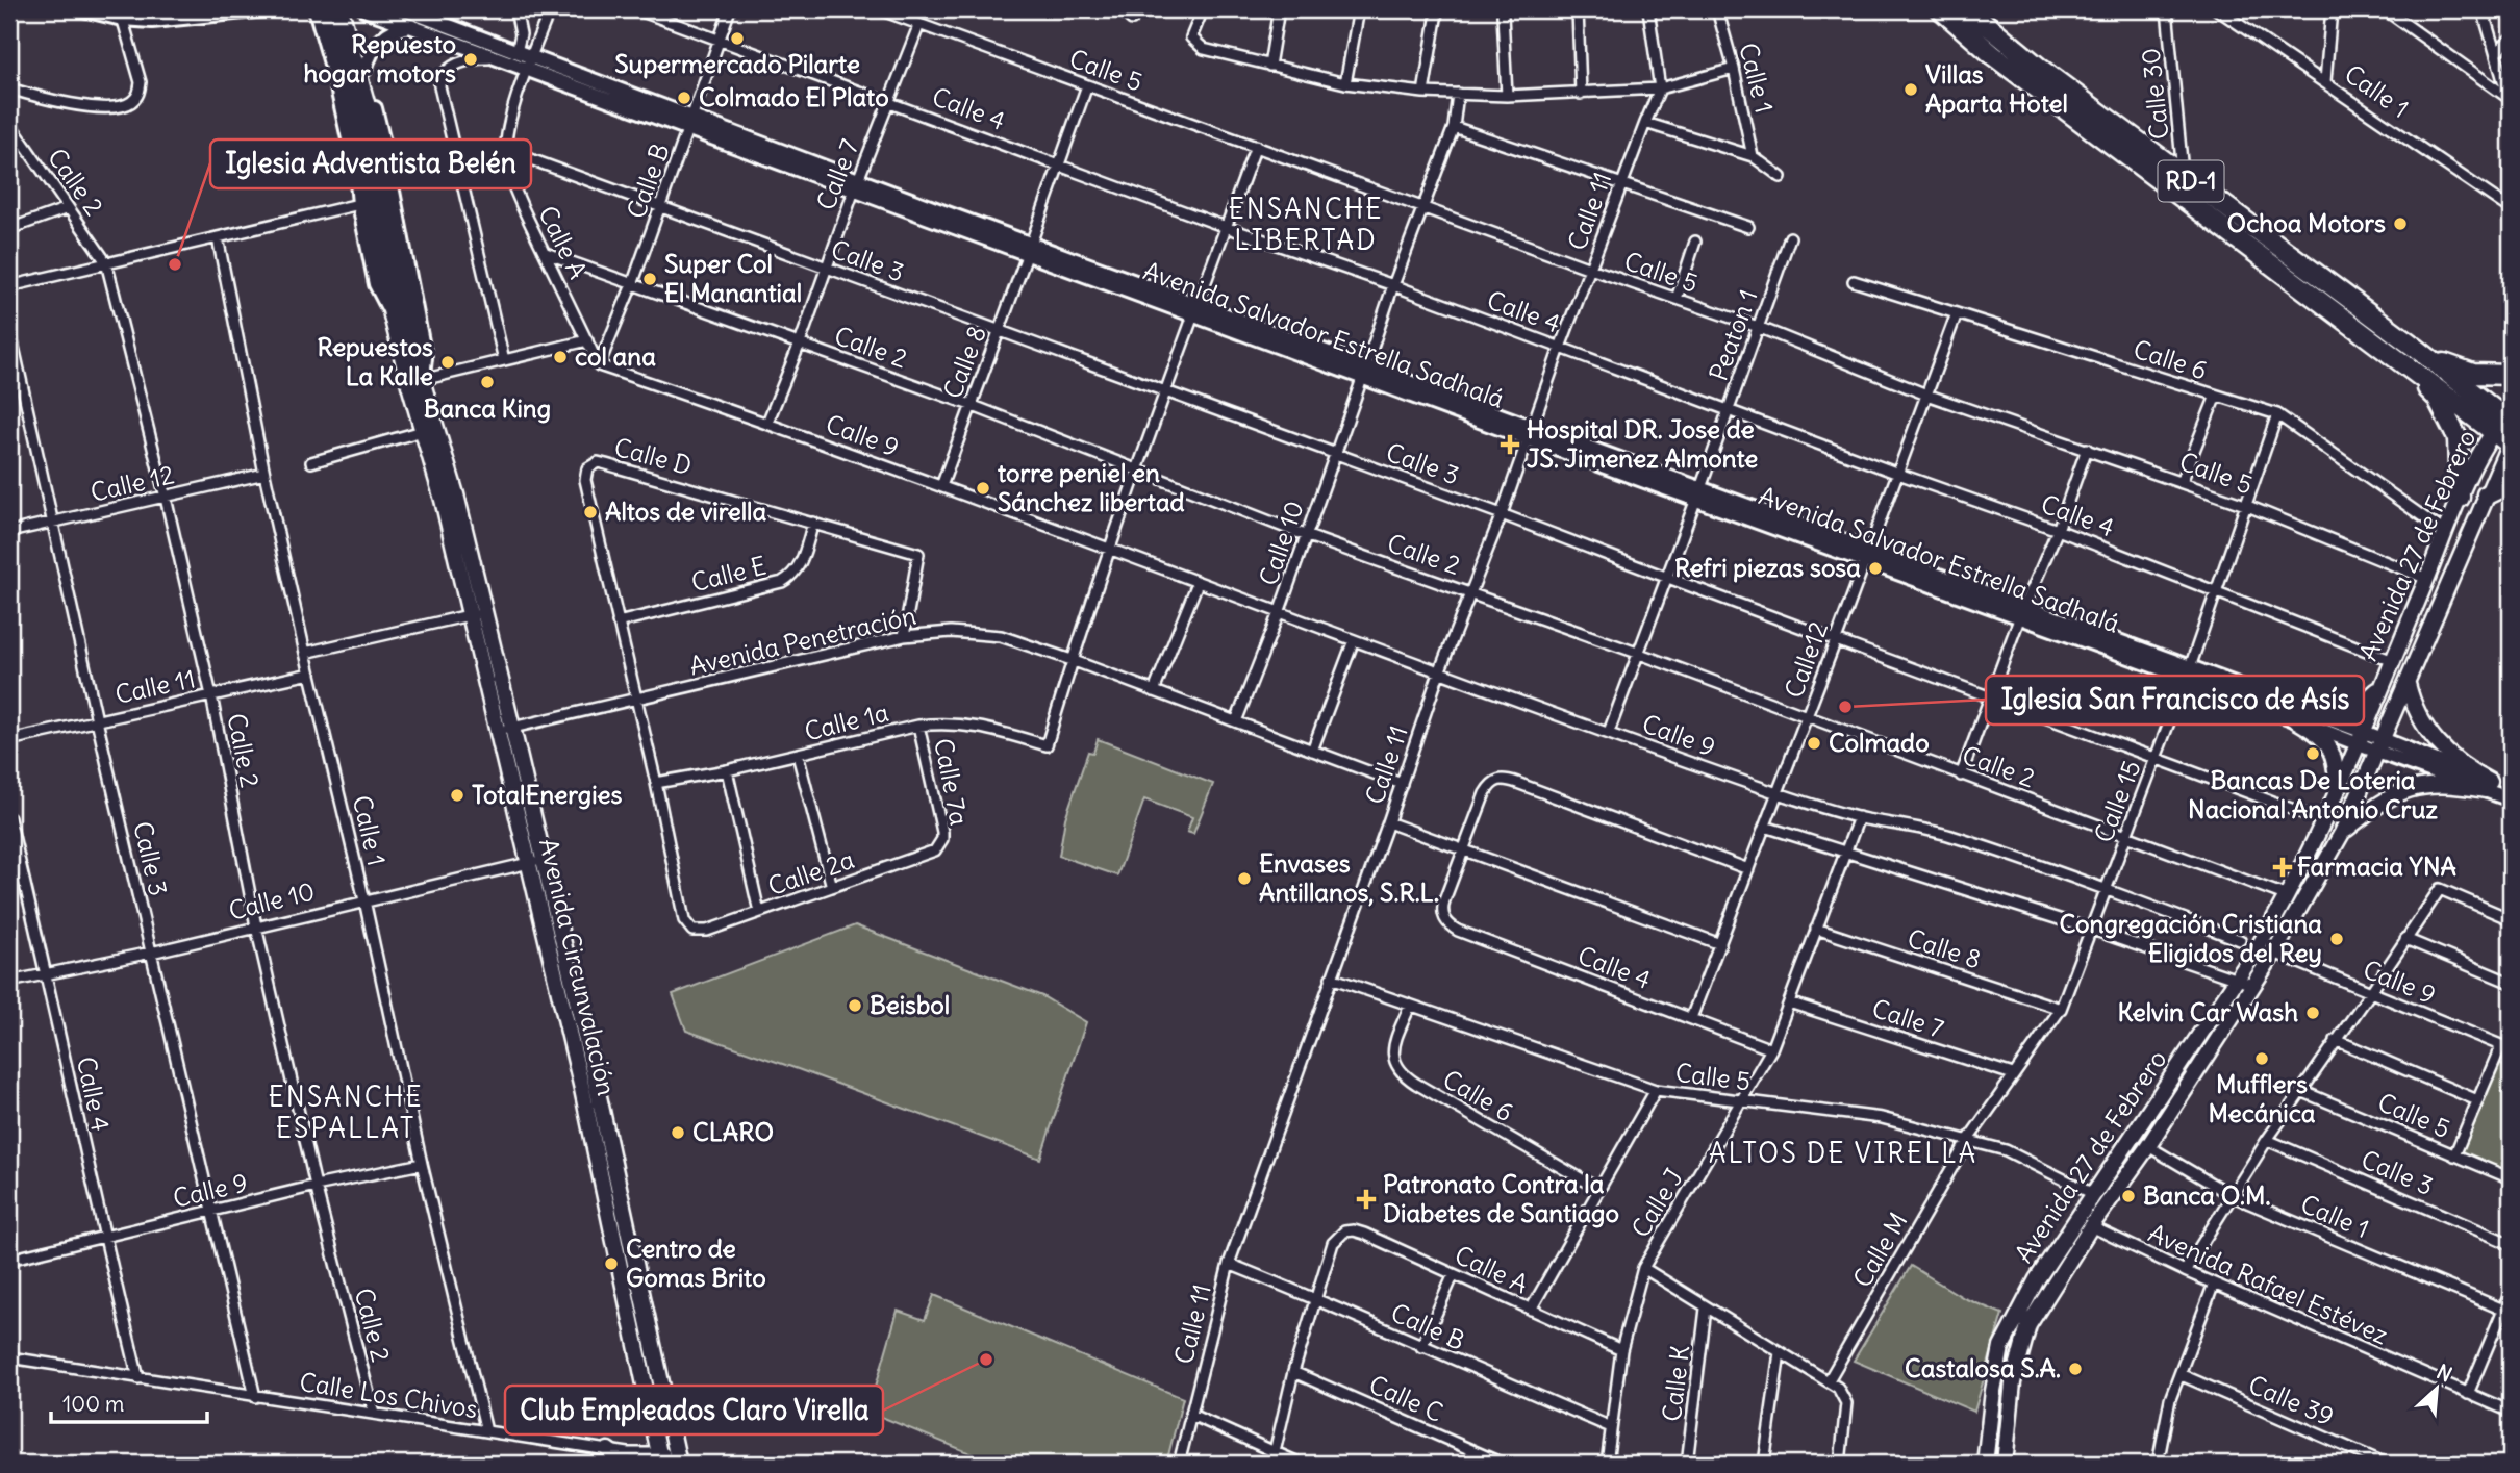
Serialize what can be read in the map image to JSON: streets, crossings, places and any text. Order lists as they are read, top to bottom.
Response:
{
  "streets": {
    "highway": ["RD-1"],
    "main road": ["Avenida Salvador Estrella Sadhalá", "Avenida 27 de Febrero", "Avenida Circunvalación"],
    "street": [
      "Calle 5",
      "Calle 1",
      "Calle 30",
      "Calle 4",
      "Calle 7",
      "Calle B",
      "Calle 2",
      "Calle 11",
      "Calle A",
      "Calle 3",
      "Peaton 1",
      "Calle 6",
      "Calle 8",
      "Calle 9",
      "Calle D",
      "Calle 12",
      "Calle 10",
      "Calle E",
      "Avenida Penetración",
      "Calle12",
      "Calle 1a",
      "Calle 7a",
      "Calle 15",
      "Calle 2a",
      "Calle J",
      "Calle M",
      "Avenida Rafael Estévez",
      "Calle K",
      "Calle Los Chivos",
      "Calle C",
      "Calle 39"
    ]
  },
  "crossings": [
    ["Calle 5", "Calle 7"],
    ["Calle 5", "Calle 11"],
    ["Calle 5", "Peaton 1"],
    ["Calle 5", "Calle 6"],
    ["Calle 5", "Calle 8"],
    ["Calle 5", "Calle 10"],
    ["Calle 5", "Avenida 27 de Febrero"],
    ["Calle 5", "Calle12"],
    ["Calle 5", "Calle 15"],
    ["Calle 5", "Calle J"],
    ["Calle 5", "Calle M"],
    ["Calle 1", "Calle 11"],
    ["Calle 1", "Calle 9"],
    ["Calle 1", "Calle 12"],
    ["Calle 1", "Calle 10"],
    ["Calle 1", "Avenida 27 de Febrero"],
    ["Calle 1", "Calle Los Chivos"],
    ["Calle 30", "RD-1"],
    ["Calle 4", "Calle 7"],
    ["Calle 4", "Calle B"],
    ["Calle 4", "Calle 11"],
    ["Calle 4", "Peaton 1"],
    ["Calle 4", "Calle 8"],
    ["Calle 4", "Calle 9"],
    ["Calle 4", "Calle 10"],
    ["Calle 4", "Avenida 27 de Febrero"],
    ["Calle 4", "Calle12"],
    ["Calle 4", "Calle 15"],
    ["Calle 4", "Calle J"],
    ["Calle 4", "Calle Los Chivos"],
    ["Calle 7", "Calle 2"],
    ["Calle 7", "Calle 3"],
    ["Calle 7", "Avenida Salvador Estrella Sadhalá"],
    ["Calle 7", "Calle 9"],
    ["Calle 7", "Calle 15"],
    ["Calle 7", "Calle J"],
    ["Calle B", "Calle 2"],
    ["Calle B", "Calle 11"],
    ["Calle B", "Calle A"],
    ["Calle B", "Calle 3"],
    ["Calle B", "Avenida Salvador Estrella Sadhalá"],
    ["Calle B", "Calle 9"],
    ["Calle B", "Calle J"],
    ["Calle 2", "Calle 11"],
    ["Calle 2", "Calle A"],
    ["Calle 2", "Peaton 1"],
    ["Calle 2", "Calle 8"],
    ["Calle 2", "Calle 9"],
    ["Calle 2", "Calle 12"],
    ["Calle 2", "Calle 10"],
    ["Calle 2", "Avenida 27 de Febrero"],
    ["Calle 2", "Calle12"],
    ["Calle 2", "Calle 15"],
    ["Calle 2", "Calle Los Chivos"],
    ["Calle 11", "Calle 3"],
    ["Calle 11", "Avenida Salvador Estrella Sadhalá"],
    ["Calle 11", "Calle 9"],
    ["Calle 11", "Avenida Penetración"],
    ["Calle A", "Calle 3"],
    ["Calle A", "Avenida Salvador Estrella Sadhalá"],
    ["Calle A", "Calle 9"],
    ["Calle A", "Calle J"],
    ["Calle 3", "Peaton 1"],
    ["Calle 3", "Calle 8"],
    ["Calle 3", "Calle 9"],
    ["Calle 3", "Calle 12"],
    ["Calle 3", "Calle 10"],
    ["Calle 3", "Avenida 27 de Febrero"],
    ["Calle 3", "Calle12"],
    ["Calle 3", "Calle 15"],
    ["Calle 3", "Calle Los Chivos"],
    ["Avenida Salvador Estrella Sadhalá", "Peaton 1"],
    ["Avenida Salvador Estrella Sadhalá", "Calle 8"],
    ["Avenida Salvador Estrella Sadhalá", "Calle 10"],
    ["Avenida Salvador Estrella Sadhalá", "Avenida 27 de Febrero"],
    ["Avenida Salvador Estrella Sadhalá", "Calle12"],
    ["Avenida Salvador Estrella Sadhalá", "Calle 15"],
    ["Peaton 1", "Calle 9"],
    ["Calle 6", "Avenida 27 de Febrero"],
    ["Calle 6", "Calle12"],
    ["Calle 6", "Calle 15"],
    ["Calle 8", "Calle 9"],
    ["Calle 8", "Calle 15"],
    ["Calle 8", "Calle J"],
    ["Calle 9", "Calle 10"],
    ["Calle 9", "Avenida 27 de Febrero"],
    ["Calle 9", "Calle12"],
    ["Calle 9", "Calle 15"],
    ["Calle 9", "Calle J"],
    ["Calle D", "Calle E"],
    ["Calle D", "Avenida Penetración"],
    ["Calle D", "Calle 1a"],
    ["Calle D", "Calle 2a"],
    ["Calle 10", "Avenida Penetración"],
    ["Calle 10", "Avenida Circunvalación"],
    ["Avenida 27 de Febrero", "Avenida Rafael Estévez"],
    ["Avenida Penetración", "Calle 1a"],
    ["Avenida Penetración", "Avenida Circunvalación"],
    ["Calle 1a", "Calle 7a"],
    ["Calle 7a", "Calle 2a"],
    ["Calle 15", "Calle M"],
    ["Avenida Circunvalación", "Calle Los Chivos"]
  ],
  "districts": ["ENSANCHE LIBERTAD", "ENSANCHE ESPALLAT", "ALTOS DE VIRELLA"],
  "places": {
    "other": [
      "Supermercado Pilarte",
      "Repuesto hogar motors",
      "Villas Aparta Hotel",
      "Colmado El Plato",
      "Ochoa Motors",
      "Iglesia Adventista Belén",
      "Super Col El Manantial",
      "col ana",
      "Repuestos La Kalle",
      "Banca King",
      "torre peniel en Sánchez libertad",
      "Altos de virella",
      "Refri piezas sosa",
      "Iglesia San Francisco de Asís",
      "Colmado",
      "Bancas De Loteria Nacional Antonio Cruz",
      "TotalEnergies",
      "Envases Antillanos, S.R.L.",
      "Congregación Cristiana Eligidos del Rey",
      "Beisbol",
      "Kelvin Car Wash",
      "Mufflers Mecánica",
      "CLARO",
      "Banca O.M.",
      "Centro de Gomas Brito",
      "Club Empleados Claro Virella",
      "Castalosa S.A."
    ],
    "health": ["Hospital DR. Jose de JS. Jimenez Almonte", "Farmacia YNA", "Patronato Contra la Diabetes de Santiago"]
  },
  "scale_bar": "100 m",
  "north": "top right"
}
